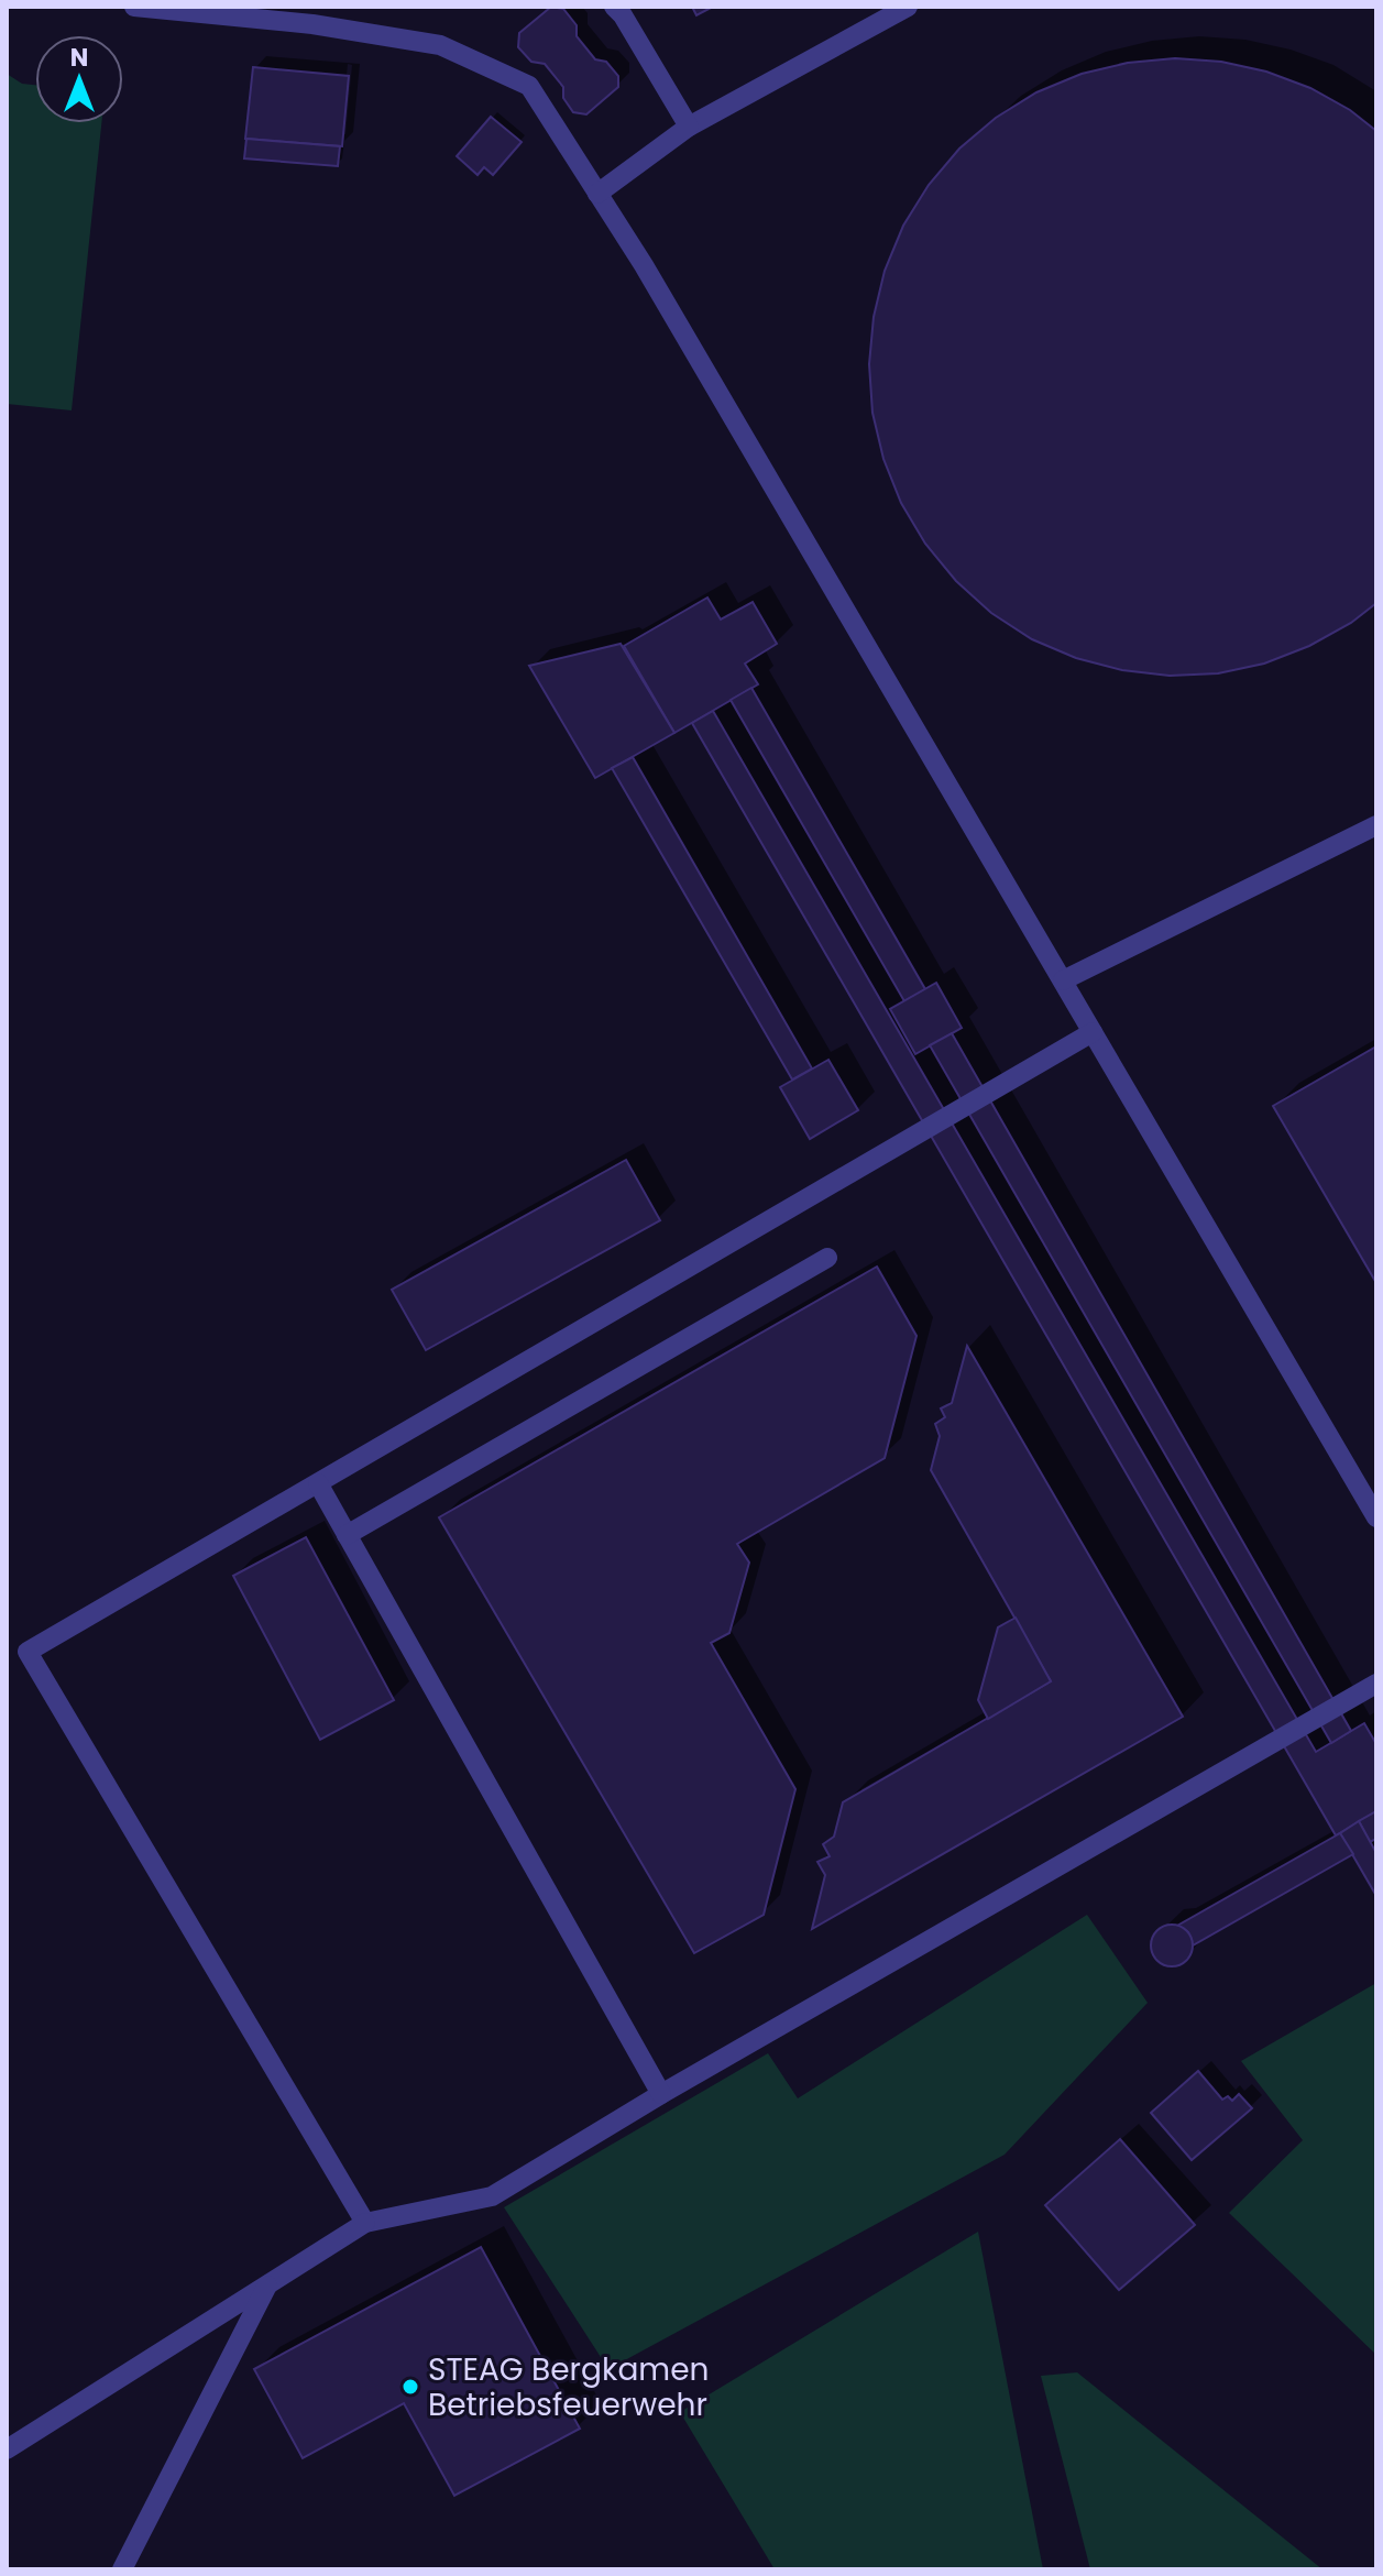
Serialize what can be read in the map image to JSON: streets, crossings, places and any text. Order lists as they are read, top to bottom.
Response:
{
  "places": ["STEAG Bergkamen Betriebsfeuerwehr"],
  "north": "top"
}
